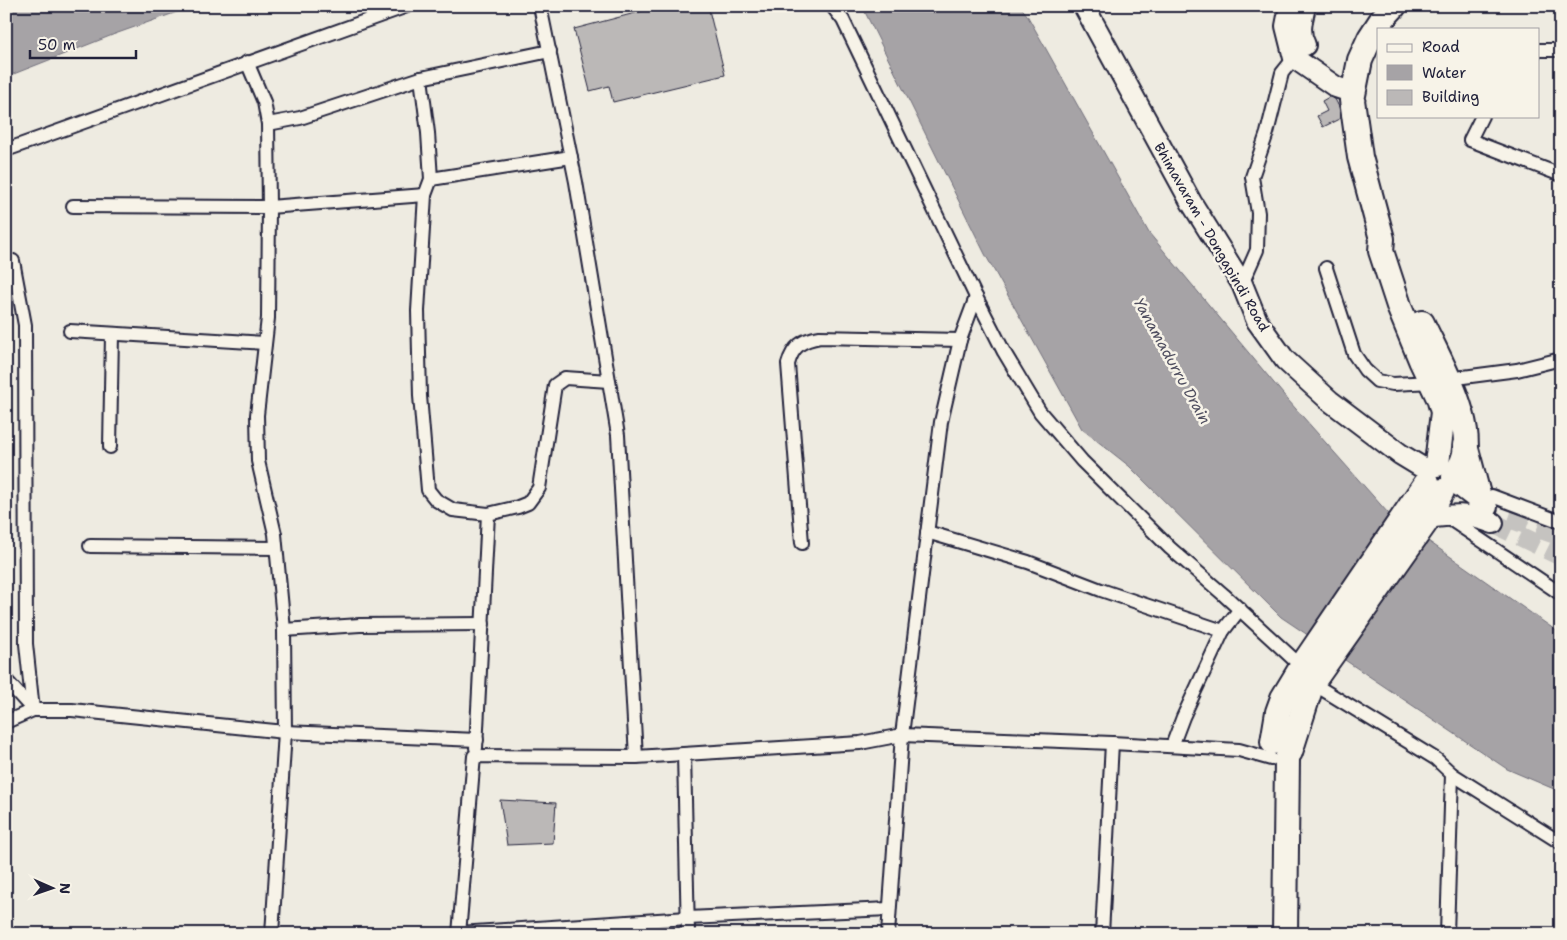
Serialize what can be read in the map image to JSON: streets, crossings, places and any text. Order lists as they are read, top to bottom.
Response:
{
  "streets": {
    "main road": ["Bhimavaram - Dongapindi Road"]
  },
  "water": ["Yanamadurru Drain"],
  "legend": ["Road", "Water", "Building"],
  "scale_bar": "50 m",
  "north": "right"
}
